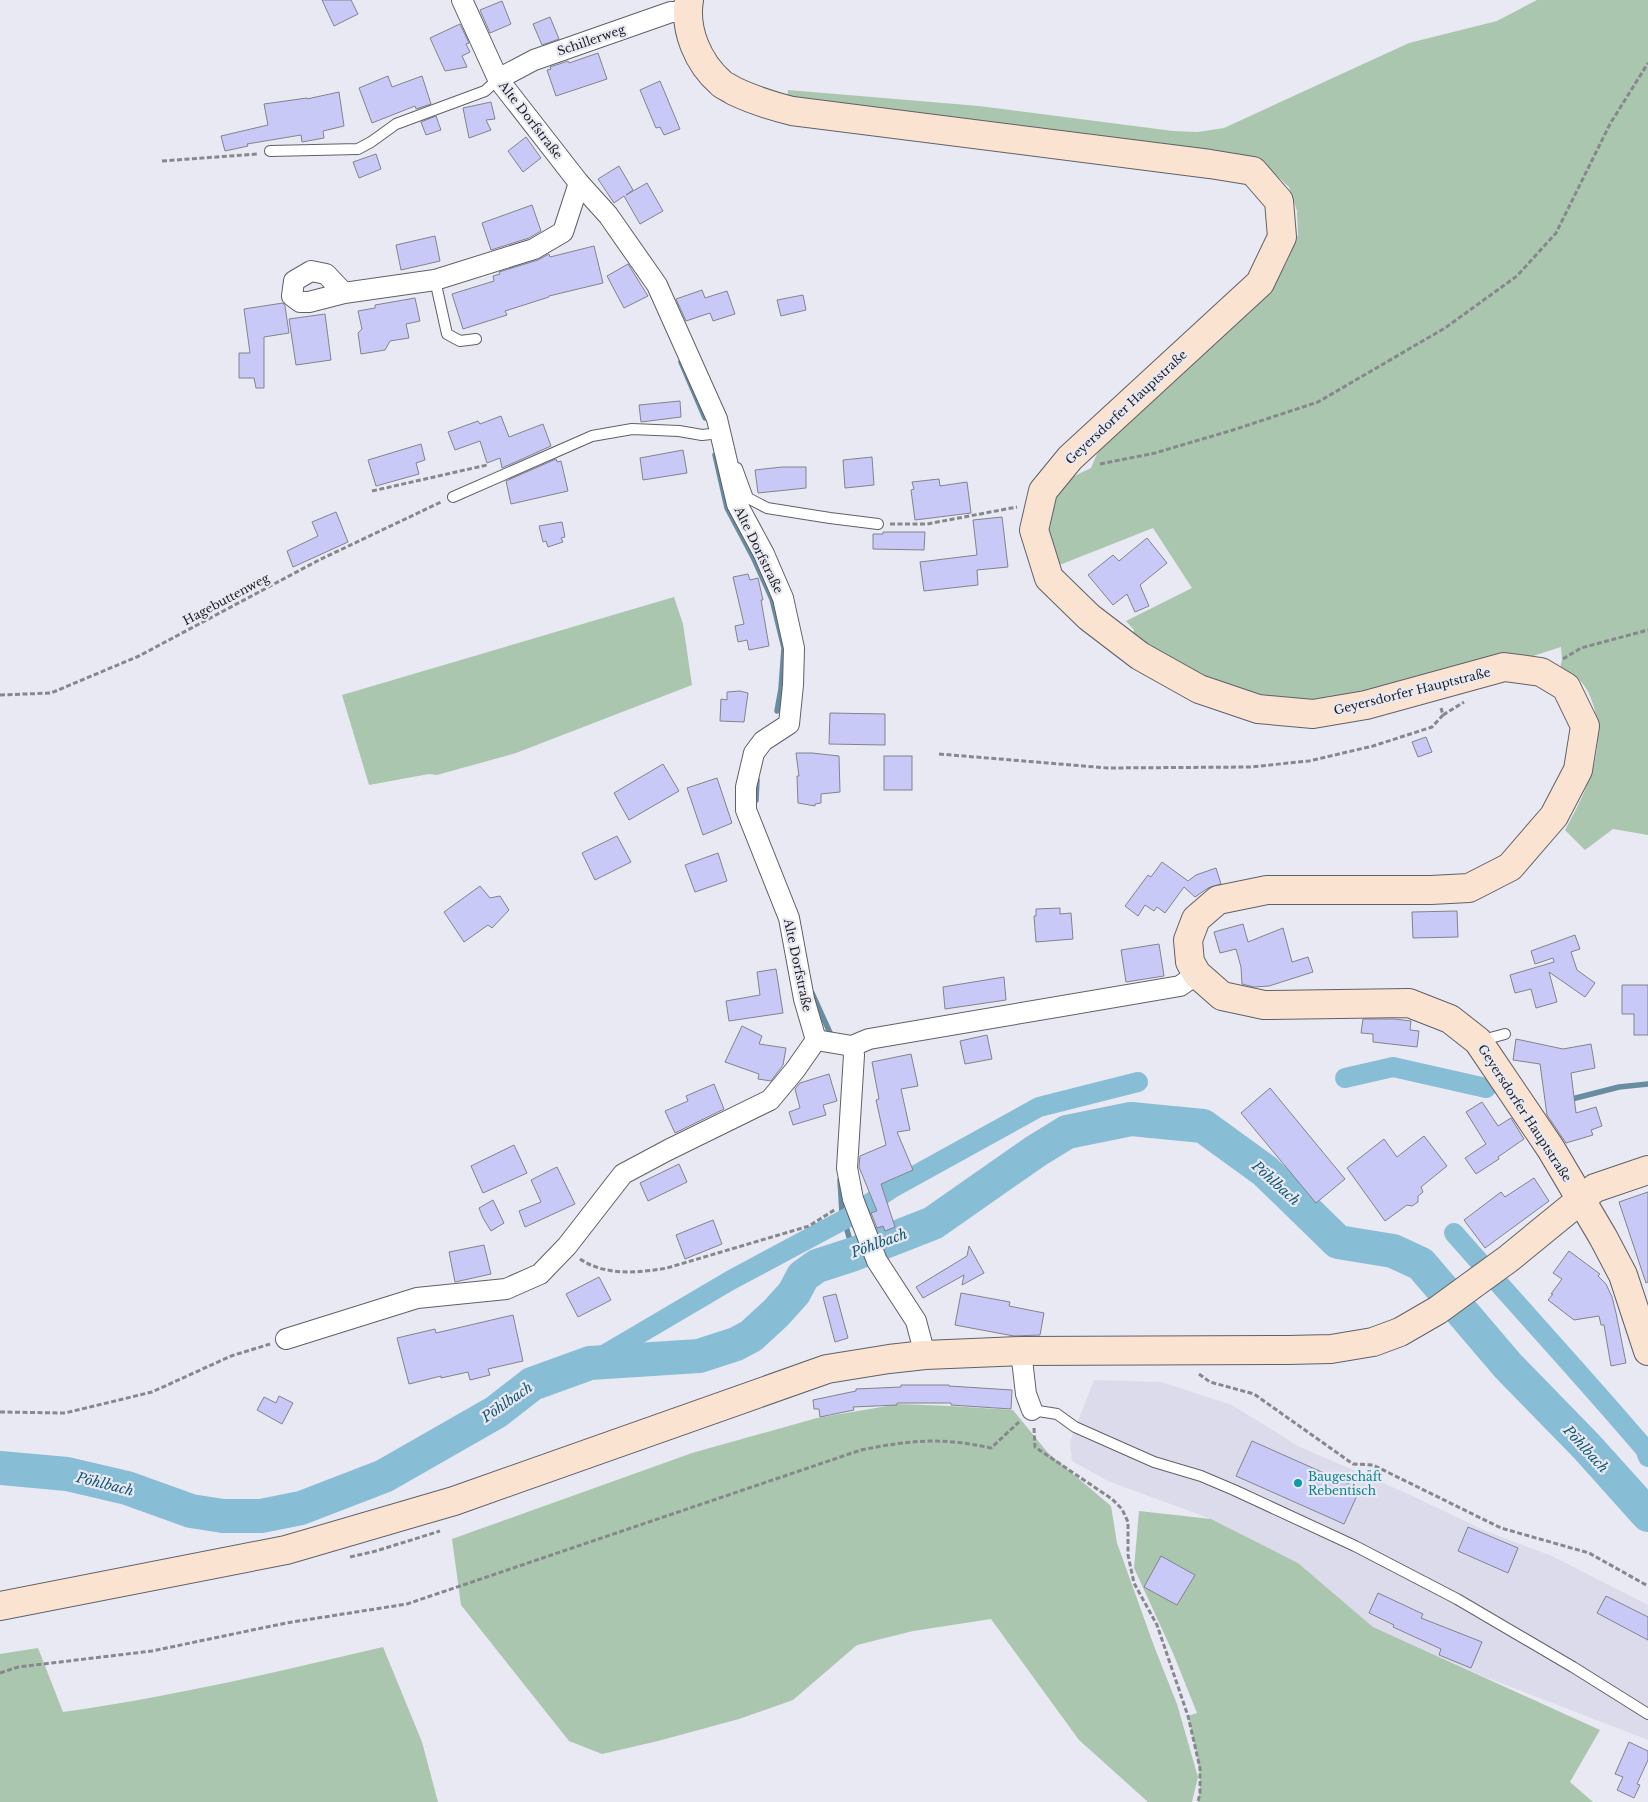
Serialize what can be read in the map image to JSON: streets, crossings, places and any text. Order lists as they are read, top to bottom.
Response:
{
  "streets": {
    "main road": ["Geyersdorfer Hauptstraße"],
    "street": ["Schillerweg", "Alte Dorfstraße"],
    "path": ["Hagebuttenweg"]
  },
  "crossings": [
    ["Schillerweg", "Alte Dorfstraße"],
    ["Schillerweg", "Geyersdorfer Hauptstraße"]
  ],
  "water": ["Pöhlbach"],
  "places": ["Baugeschäft Rebentisch"]
}
